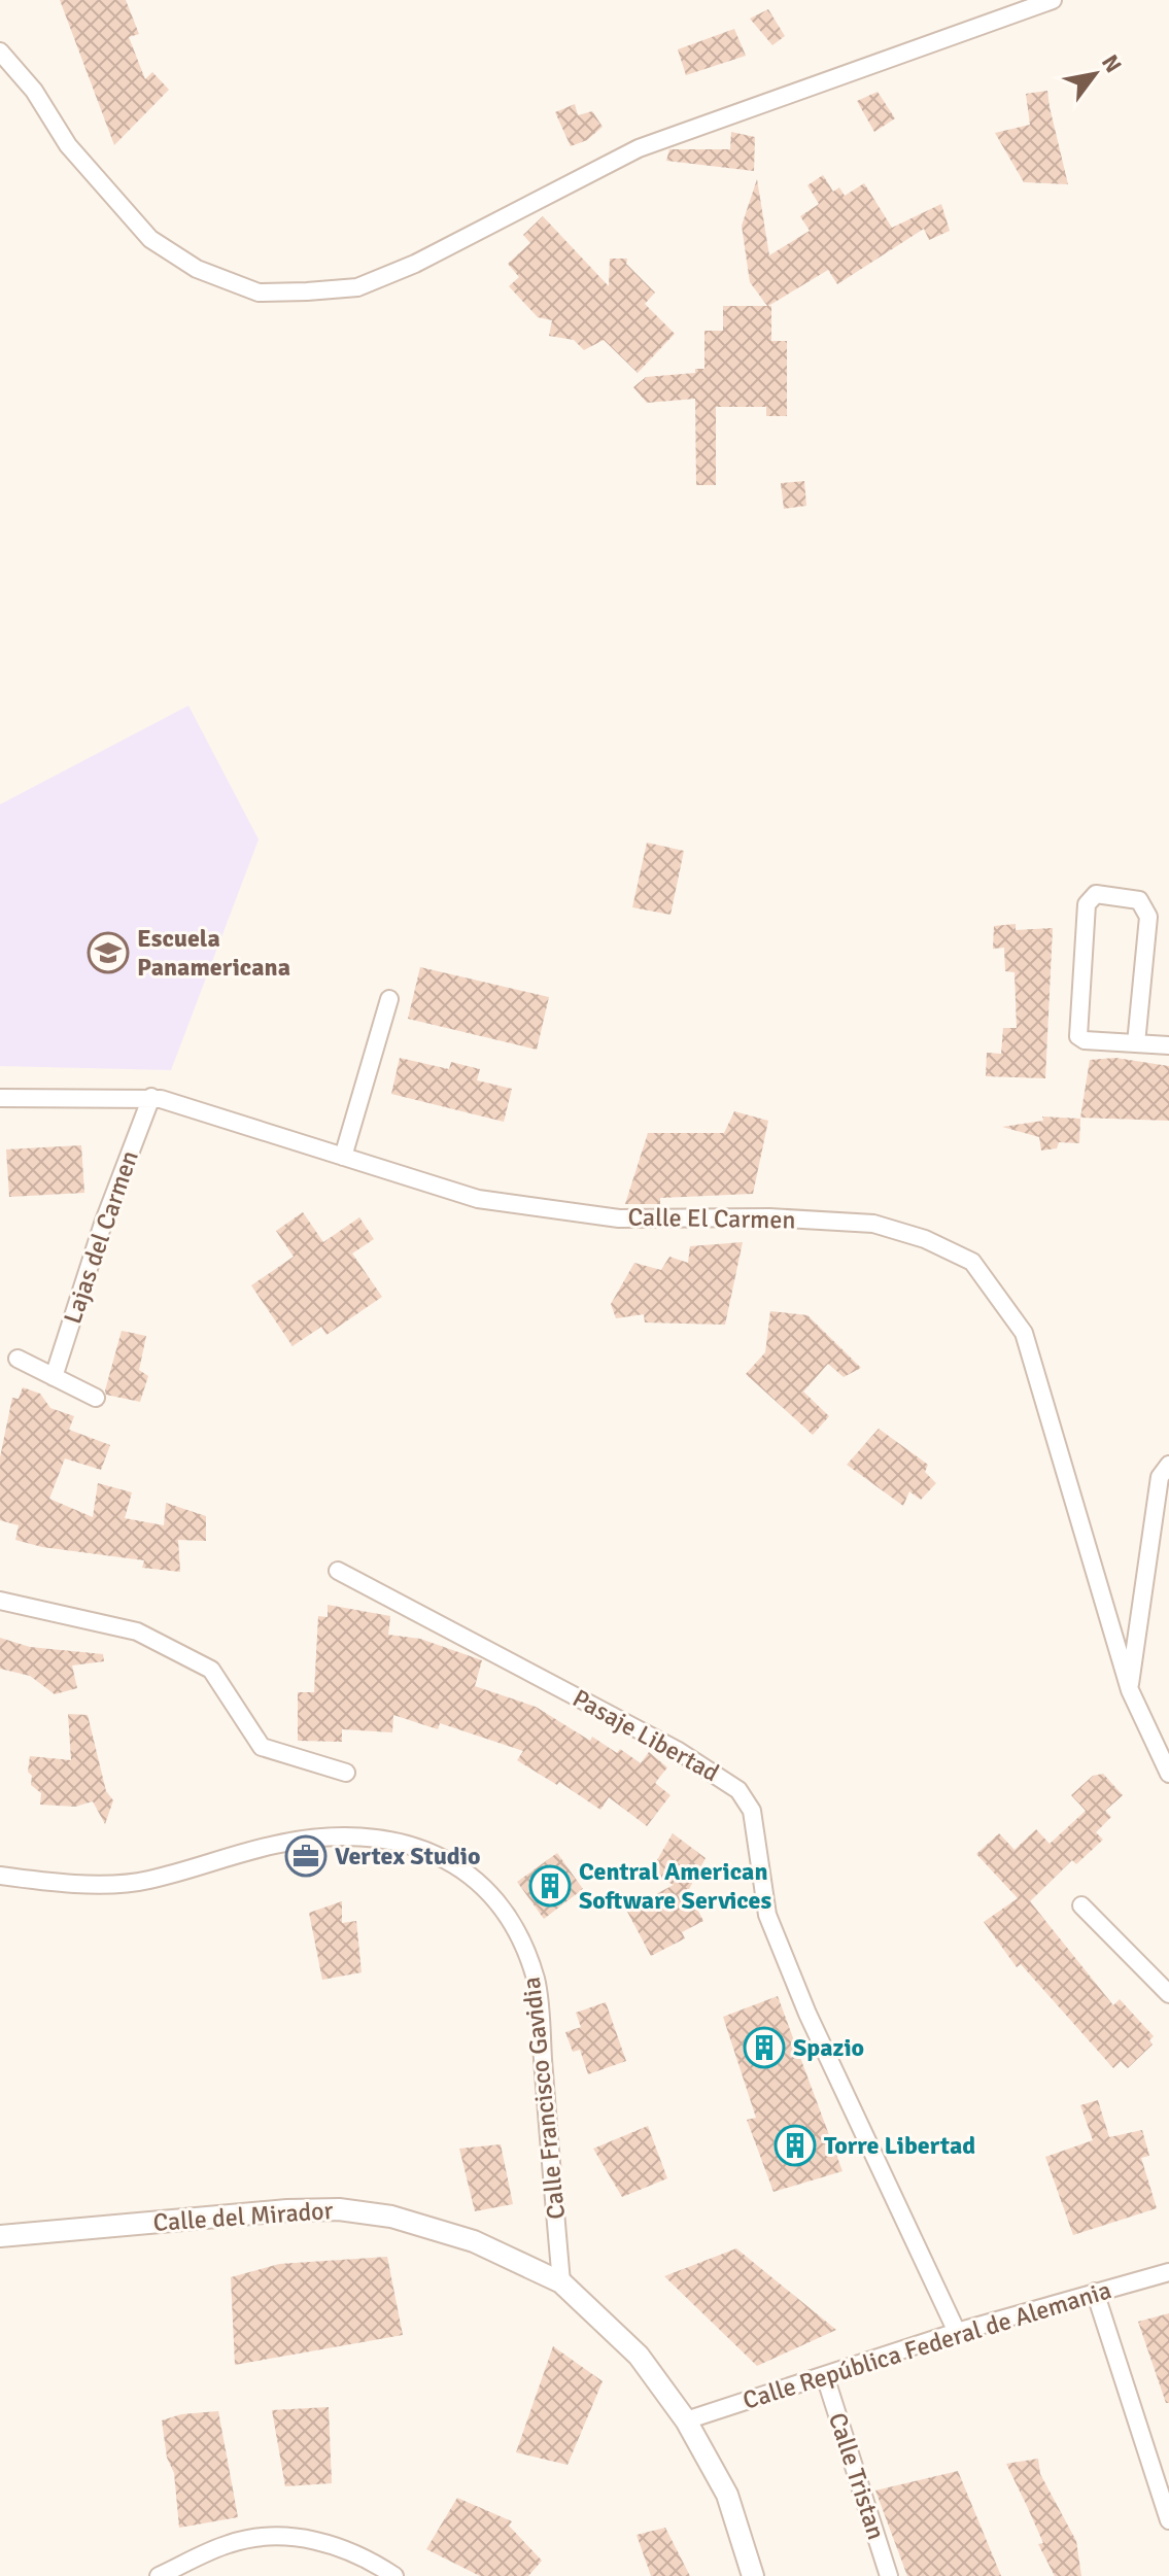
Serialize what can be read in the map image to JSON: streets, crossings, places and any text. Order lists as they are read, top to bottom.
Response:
{
  "streets": {
    "street": [
      "Calle El Carmen",
      "Lajas del Carmen",
      "Pasaje Libertad",
      "Calle Francisco Gavidia",
      "Calle del Mirador",
      "Calle República Federal de Alemania",
      "Calle Tristan"
    ]
  },
  "crossings": [
    ["Calle El Carmen", "Lajas del Carmen"],
    ["Pasaje Libertad", "Calle República Federal de Alemania"],
    ["Calle Francisco Gavidia", "Calle del Mirador"],
    ["Calle del Mirador", "Calle República Federal de Alemania"],
    ["Calle República Federal de Alemania", "Calle Tristan"]
  ],
  "places": {
    "school or university": ["Escuela Panamericana"],
    "office": ["Vertex Studio"],
    "building": ["Central American Software Services", "Spazio", "Torre Libertad"]
  },
  "north": "top right"
}
